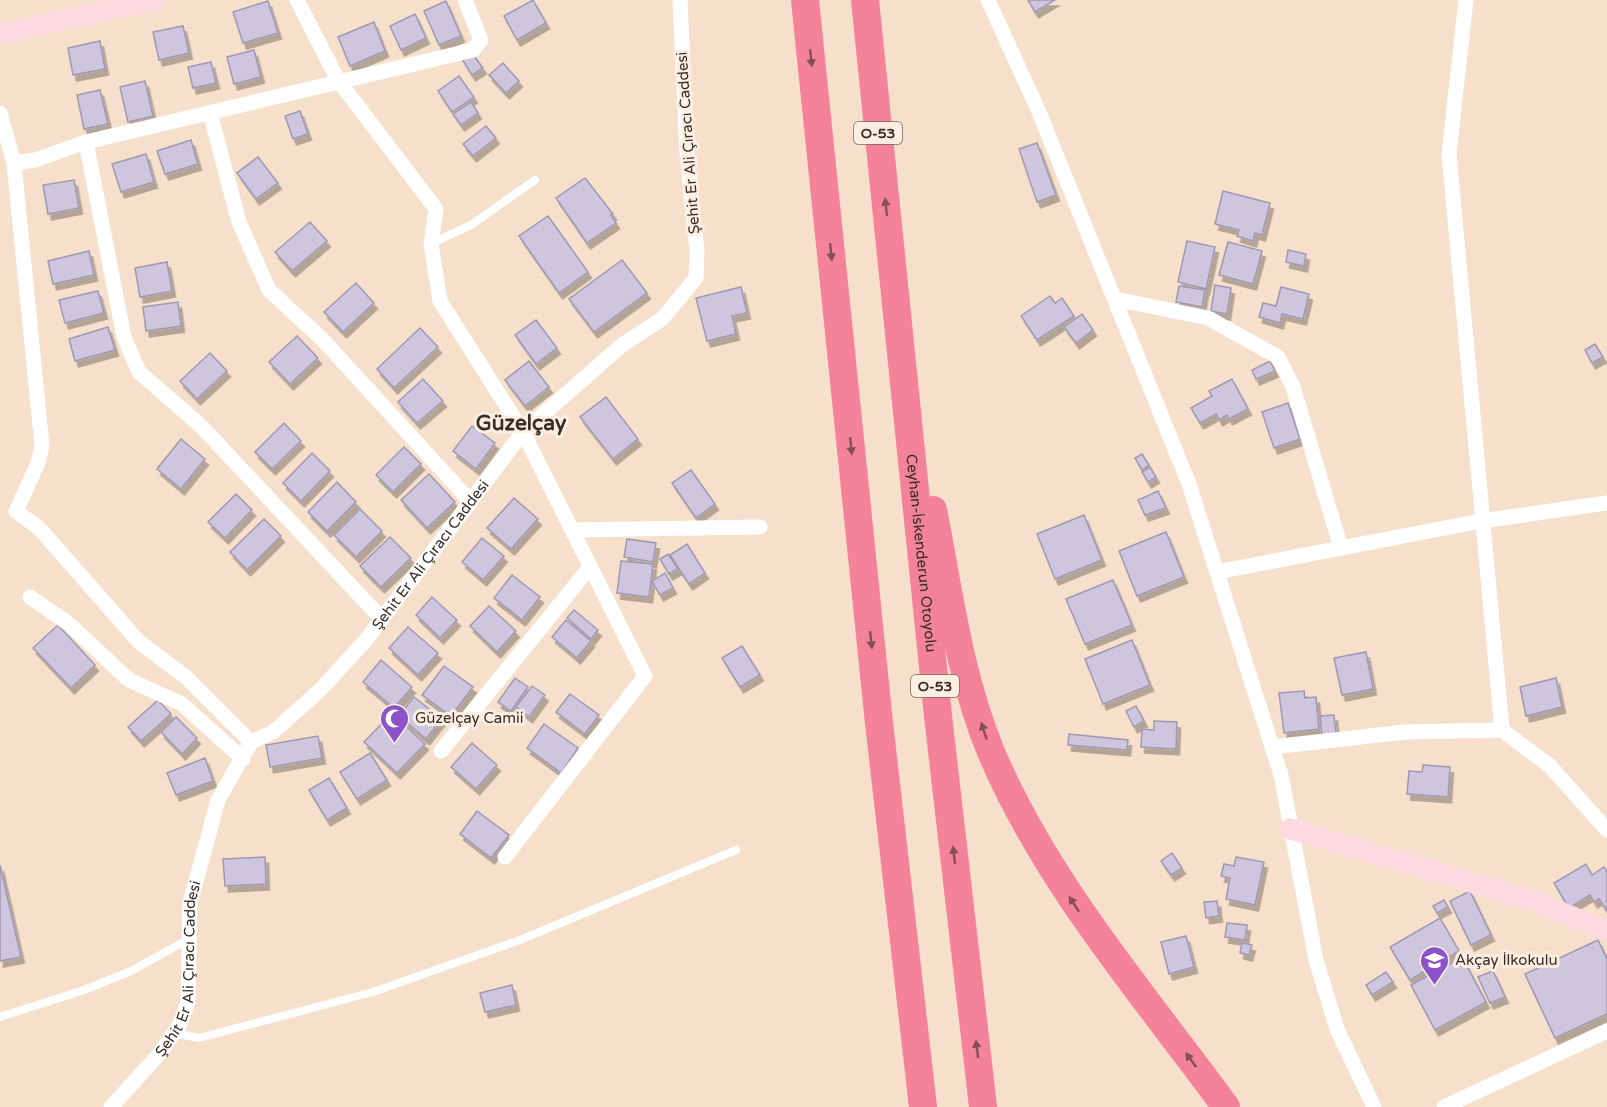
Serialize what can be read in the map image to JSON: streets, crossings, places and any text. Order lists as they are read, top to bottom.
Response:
{
  "streets": {
    "highway": ["O-53", "Ceyhan-İskenderun Otoyolu"],
    "street": ["Şehit Er Ali Çıracı Caddesi"]
  },
  "districts": ["Güzelçay"],
  "places": {
    "mosque": ["Güzelçay Camii"],
    "school or university": ["Akçay İlkokulu"]
  }
}
